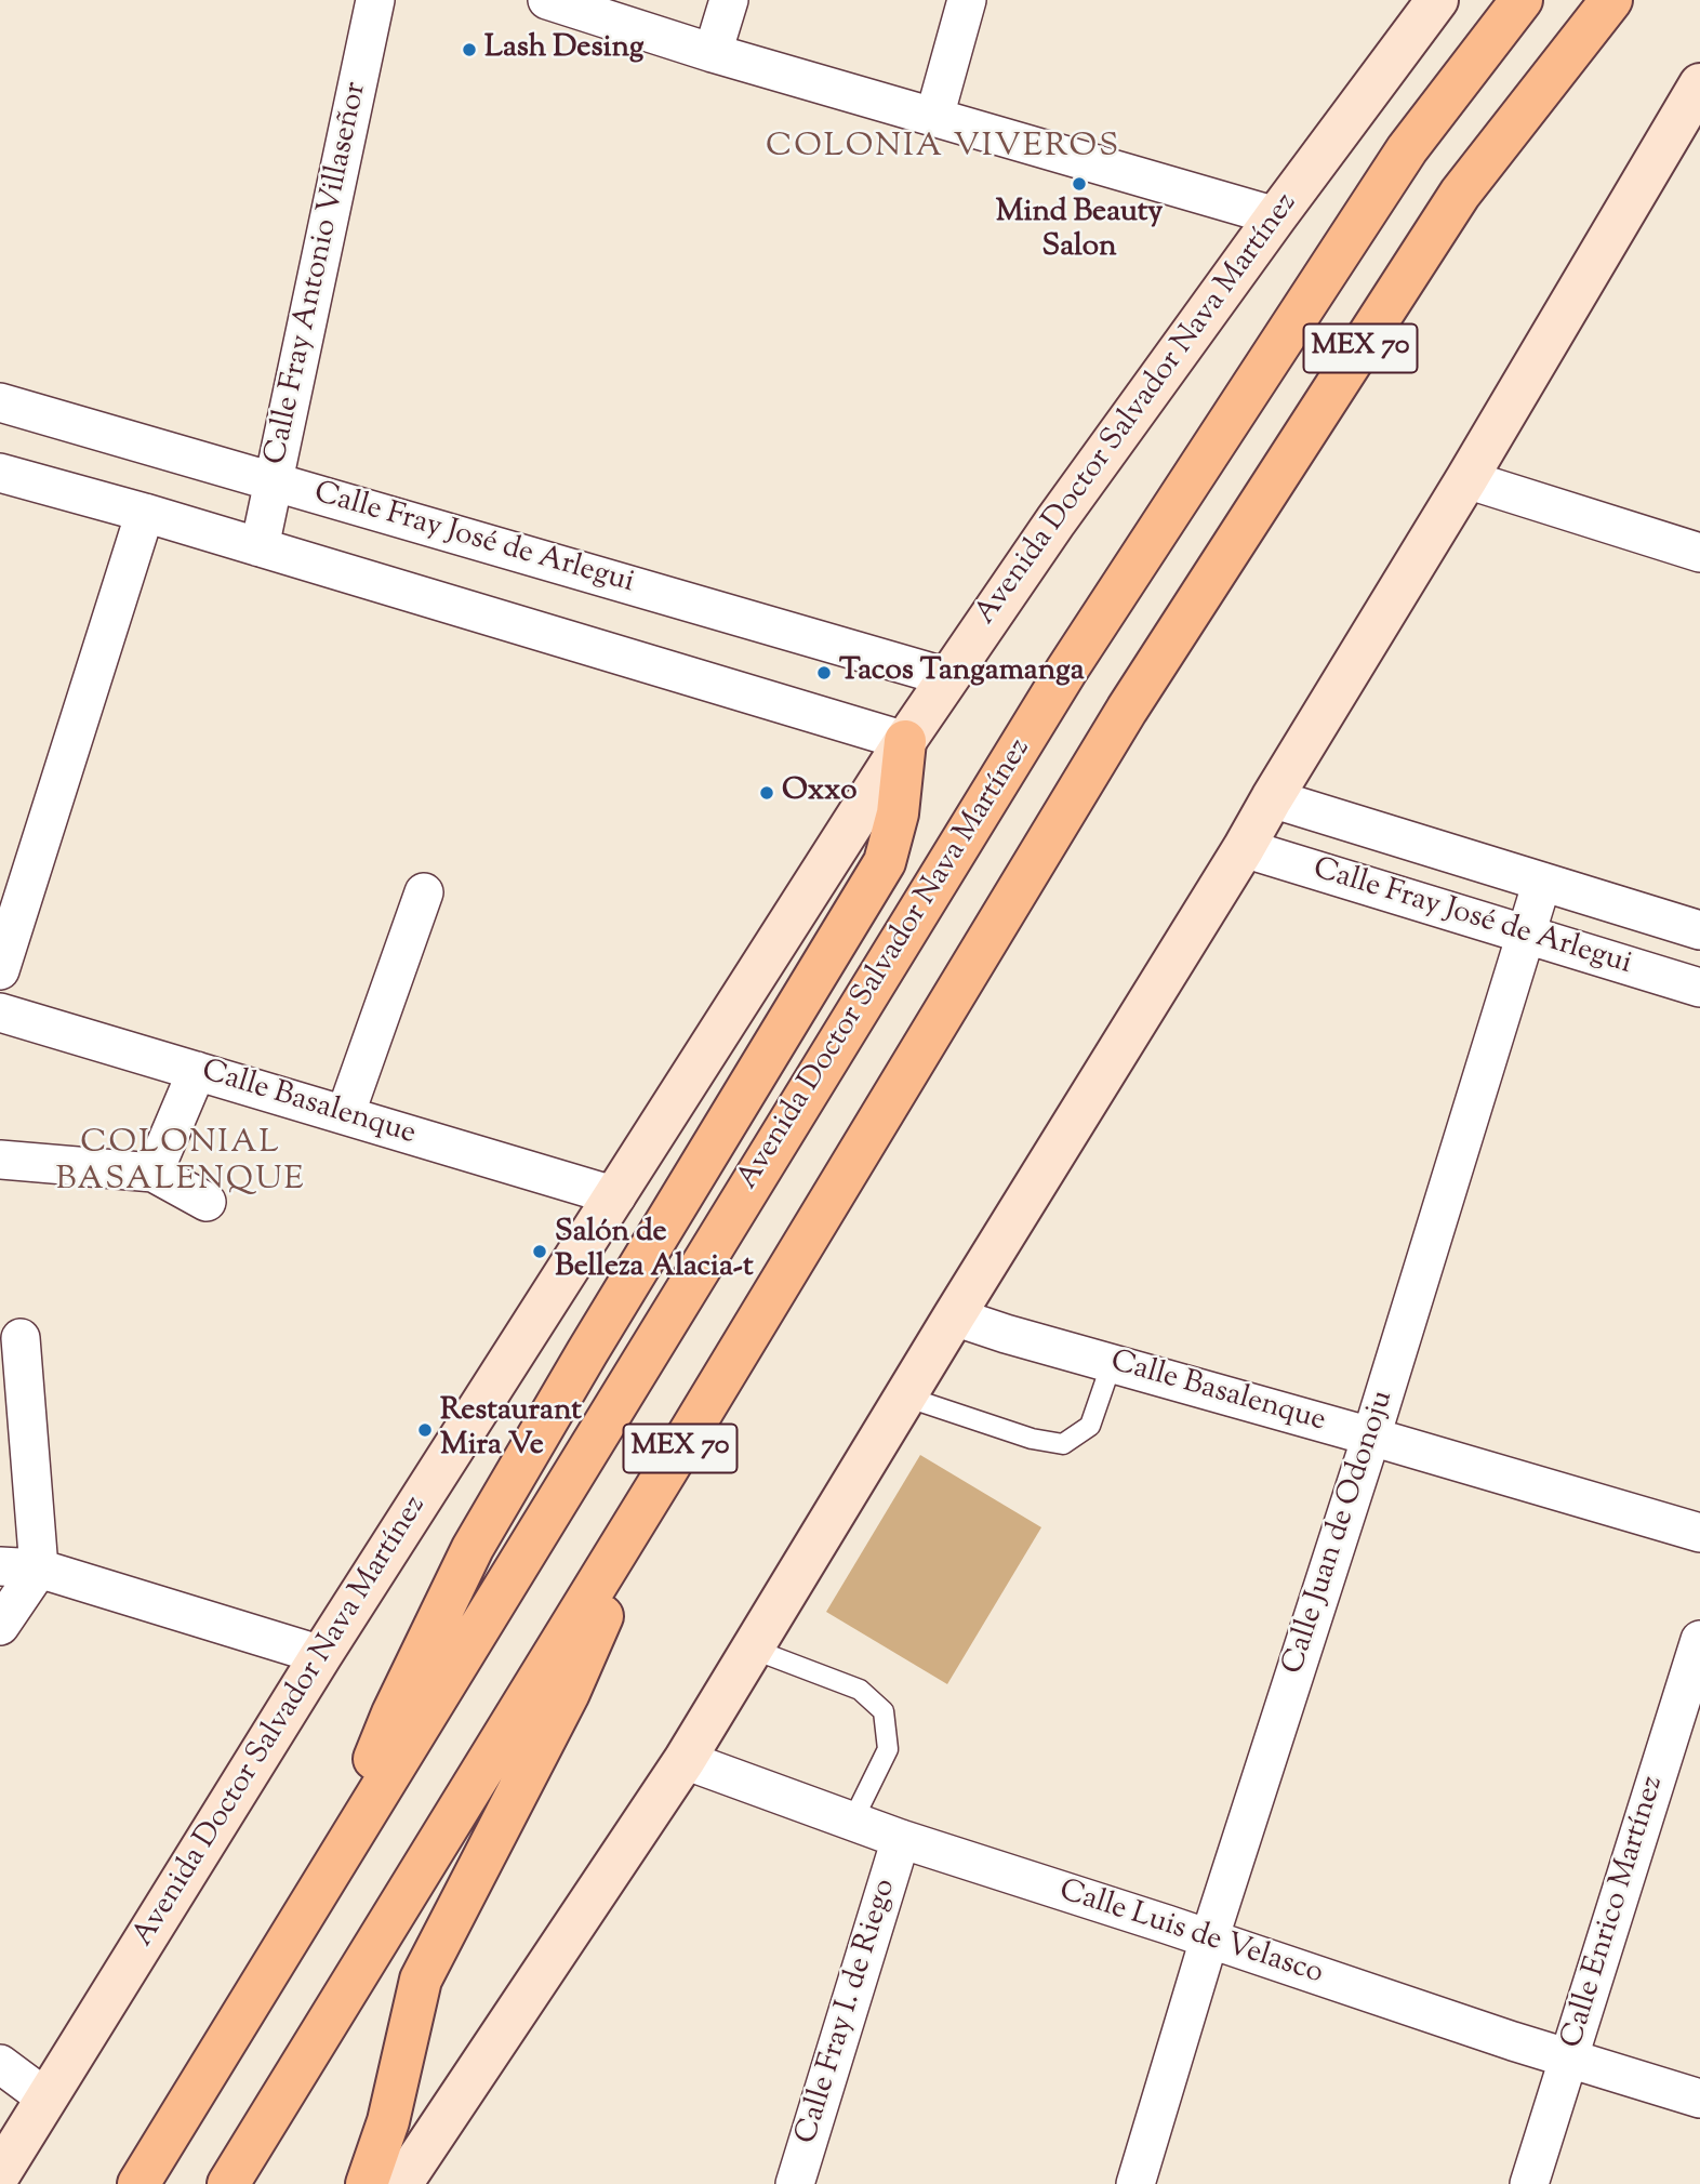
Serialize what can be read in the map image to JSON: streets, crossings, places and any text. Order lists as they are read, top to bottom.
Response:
{
  "streets": {
    "highway": ["MEX 70", "Avenida Doctor Salvador Nava Martínez"],
    "street": [
      "Calle Fray Antonio Villaseñor",
      "Calle Fray José de Arlegui",
      "Calle Basalenque",
      "Calle Juan de Odonoju",
      "Calle Enrico Martínez",
      "Calle Luis de Velasco",
      "Calle Fray I. de Riego"
    ]
  },
  "crossings": [
    ["Calle Fray Antonio Villaseñor", "Calle Fray José de Arlegui"],
    ["Avenida Doctor Salvador Nava Martínez", "Calle Fray José de Arlegui"],
    ["Avenida Doctor Salvador Nava Martínez", "Calle Basalenque"],
    ["Calle Fray José de Arlegui", "Calle Juan de Odonoju"],
    ["Calle Basalenque", "Calle Juan de Odonoju"],
    ["Calle Juan de Odonoju", "Calle Luis de Velasco"],
    ["Calle Enrico Martínez", "Calle Luis de Velasco"],
    ["Calle Luis de Velasco", "Calle Fray I. de Riego"]
  ],
  "districts": ["COLONIA VIVEROS", "COLONIAL BASALENQUE"],
  "places": [
    "Lash Desing",
    "Mind Beauty Salon",
    "Tacos Tangamanga",
    "Oxxo",
    "Salón de Belleza Alacia-t",
    "Restaurant Mira Ve"
  ]
}
